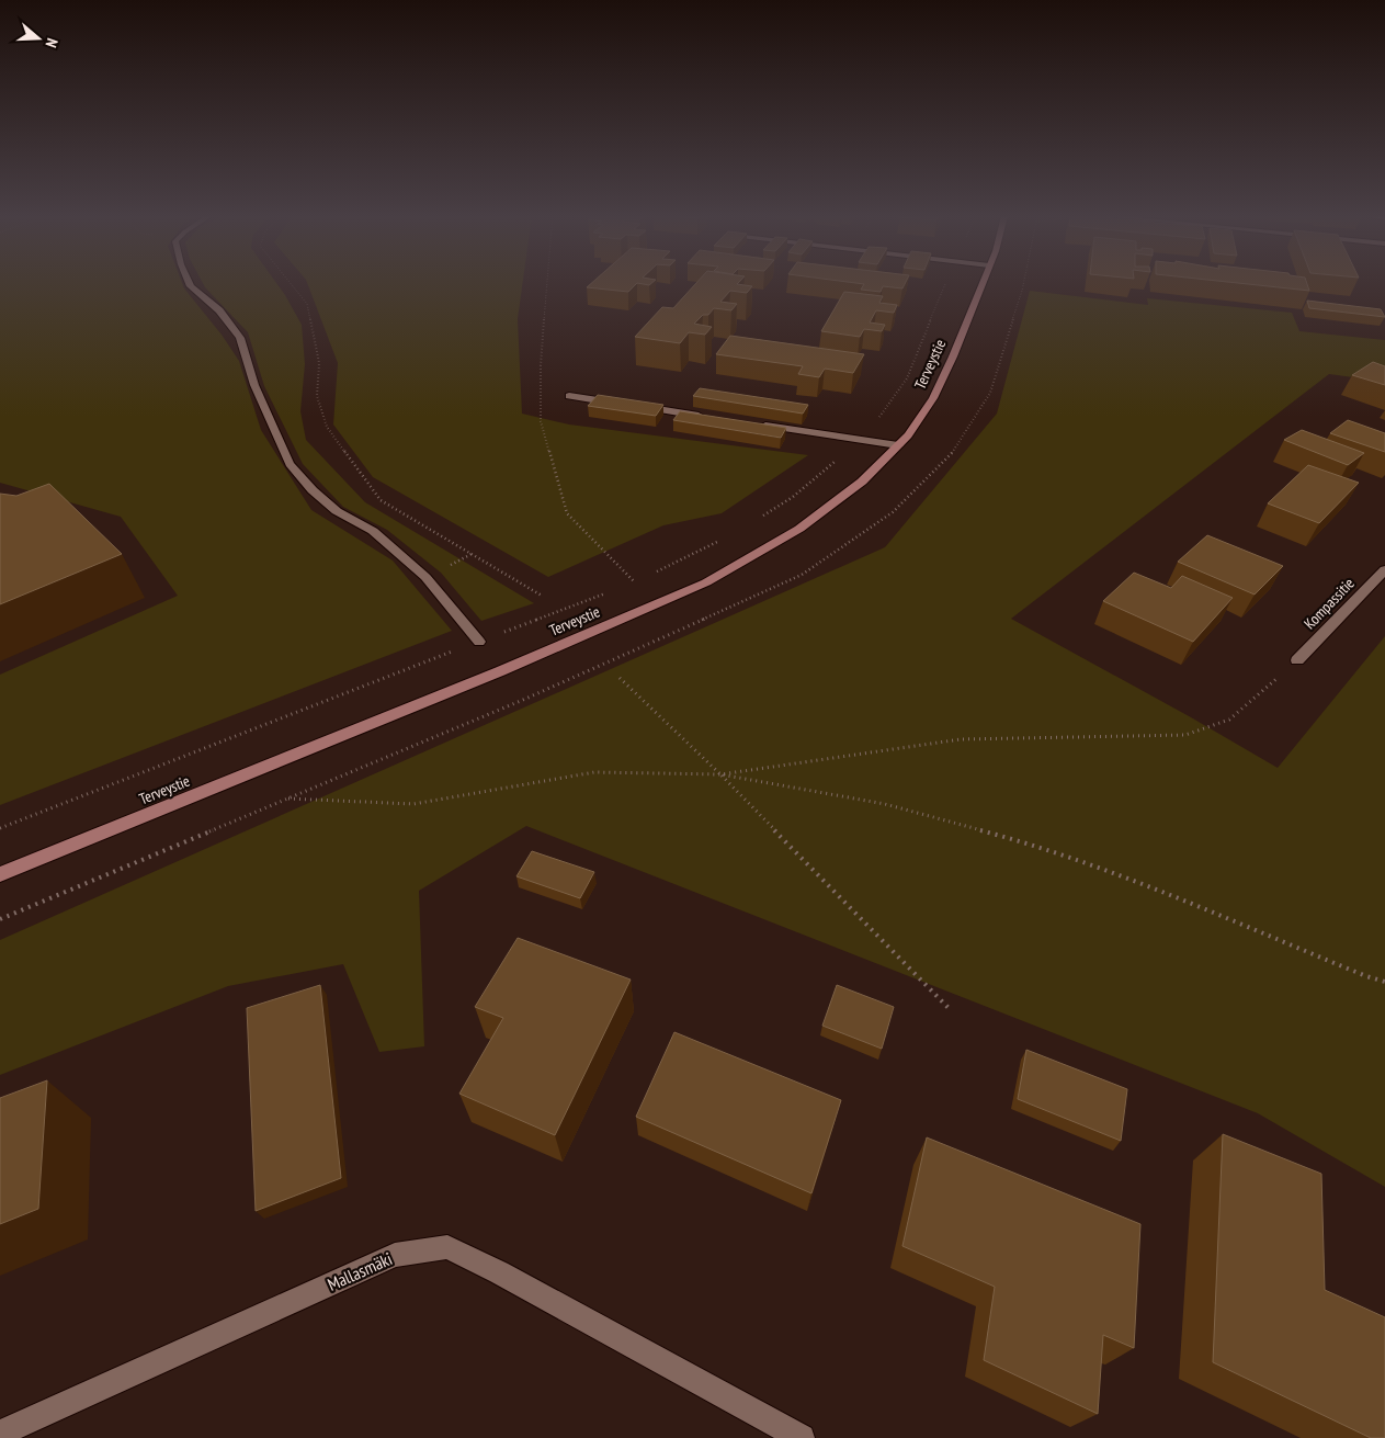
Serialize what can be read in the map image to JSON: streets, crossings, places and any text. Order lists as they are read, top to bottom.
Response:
{
  "streets": {
    "main road": ["Terveystie"],
    "street": ["Kompassitie", "Mallasmäki"]
  },
  "north": "right"
}
